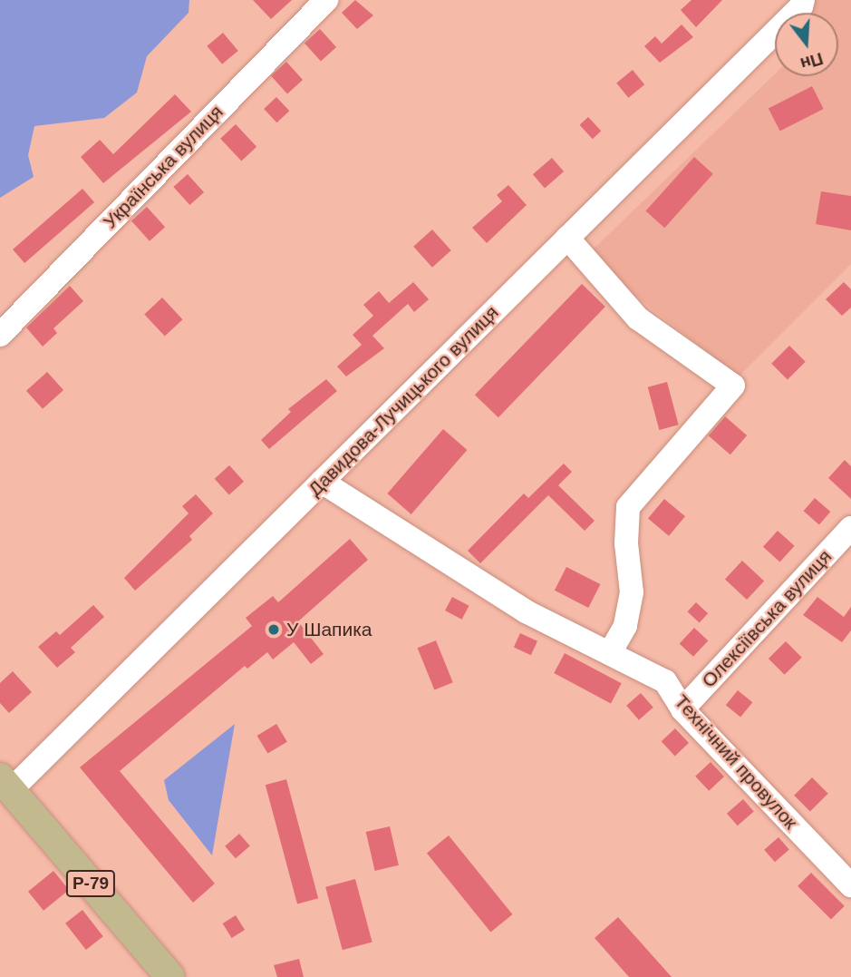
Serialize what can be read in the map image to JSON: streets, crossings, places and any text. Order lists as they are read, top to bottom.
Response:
{
  "streets": {
    "main road": ["Р-79"],
    "street": [
      "Українська вулиця",
      "Давидова-Лучицького вулиця",
      "Олексіївська вулиця",
      "Технічний провулок"
    ]
  },
  "crossings": [
    ["Давидова-Лучицького вулиця", "Технічний провулок"],
    ["Давидова-Лучицького вулиця", "Р-79"],
    ["Олексіївська вулиця", "Технічний провулок"]
  ],
  "places": ["У Шапика"],
  "north": "bottom"
}
